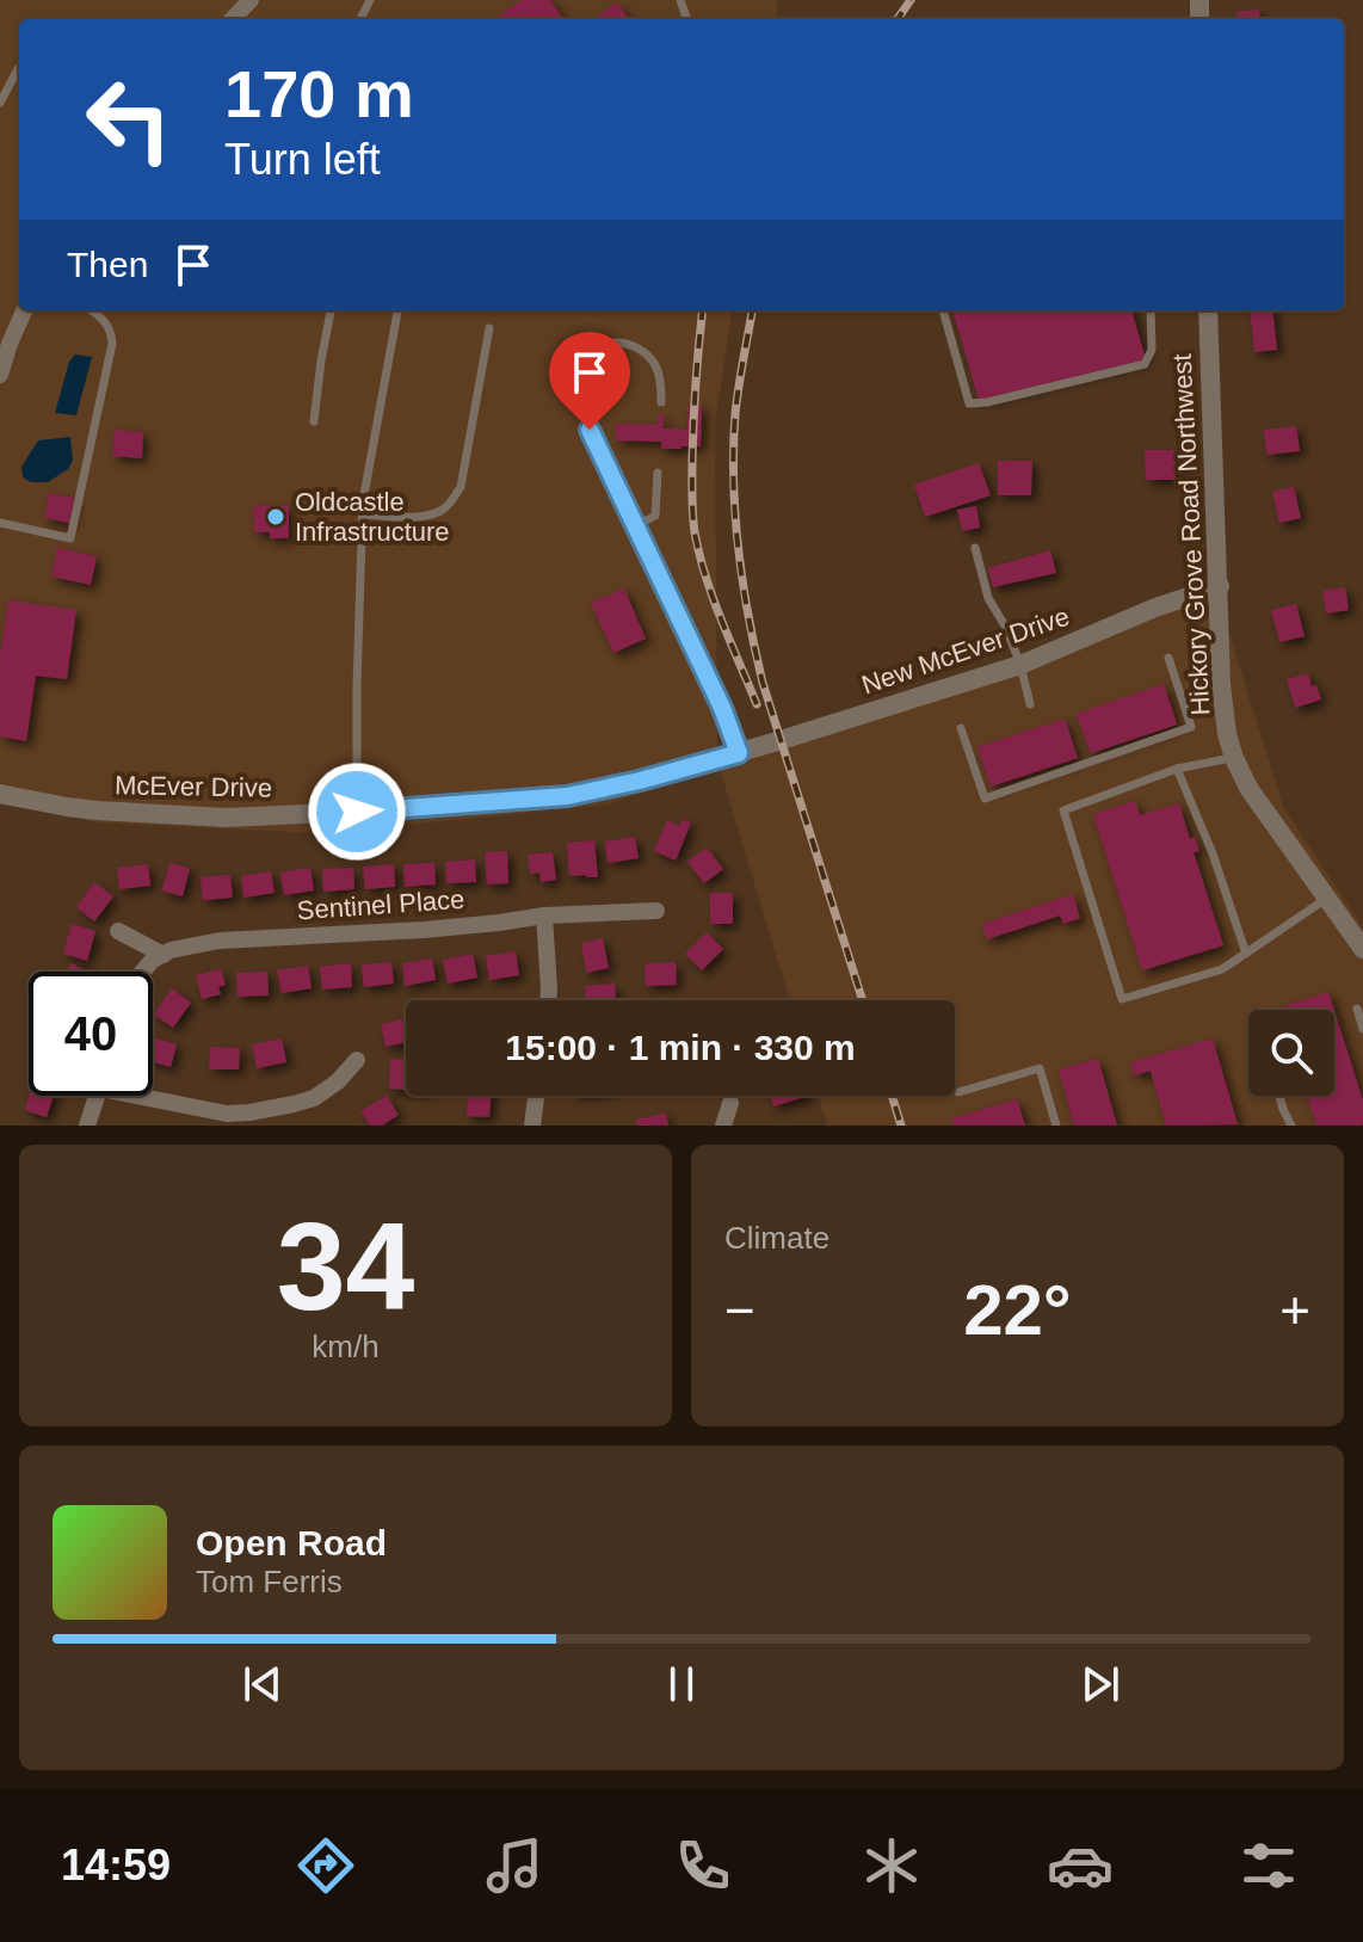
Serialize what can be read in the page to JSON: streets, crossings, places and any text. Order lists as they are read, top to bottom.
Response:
{
  "streets": {
    "street": [
      "Hickory Grove Road Northwest",
      "New McEver Drive",
      "McEver Drive",
      "Sentinel Place"
    ]
  },
  "crossings": [
    ["Hickory Grove Road Northwest", "New McEver Drive"],
    ["New McEver Drive", "McEver Drive"]
  ],
  "places": ["Oldcastle Infrastructure"],
  "page": {
    "turn": ["170 m", "Turn left"],
    "then": "Then",
    "limit": "40",
    "trip": "15:00 · 1 min · 330 m",
    "tile": [
      ["34", "km/h"],
      "Climate"
    ],
    "heat": ["−", "22°", "+"],
    "song": ["Open Road", "Tom Ferris"],
    "tabs": "14:59"
  }
}
